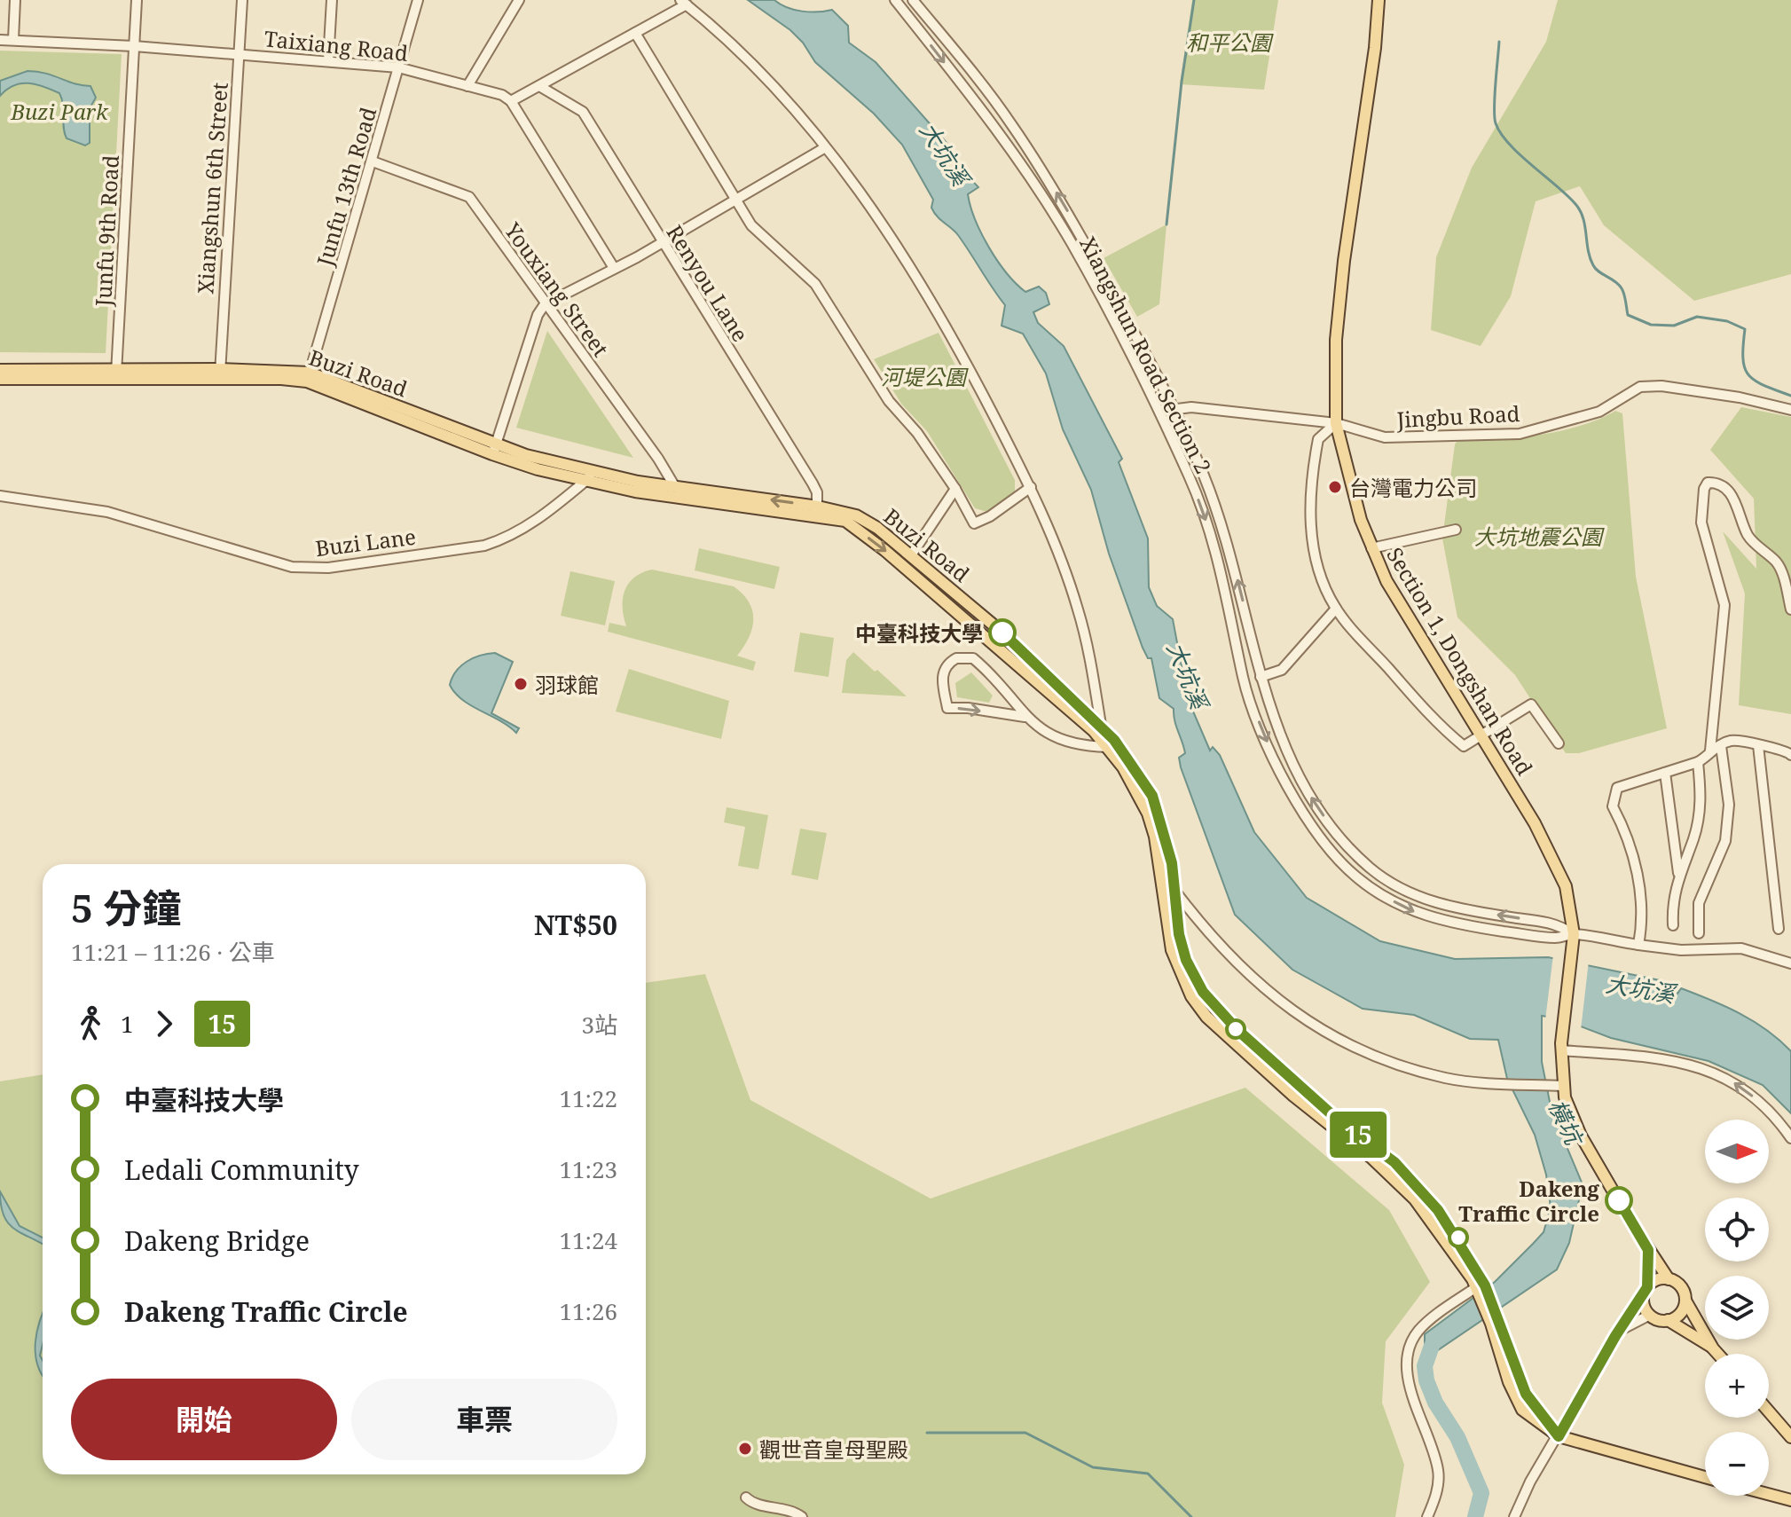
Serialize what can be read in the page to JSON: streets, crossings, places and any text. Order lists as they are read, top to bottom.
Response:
{
  "streets": {
    "main road": ["Buzi Road", "Section 1, Dongshan Road"],
    "street": [
      "Taixiang Road",
      "Junfu 13th Road",
      "Xiangshun 6th Street",
      "Junfu 9th Road",
      "Renyou Lane",
      "Youxiang Street",
      "Xiangshun Road Section 2",
      "Jingbu Road",
      "Buzi Lane"
    ]
  },
  "crossings": [
    ["Taixiang Road", "Junfu 13th Road"],
    ["Taixiang Road", "Xiangshun 6th Street"],
    ["Taixiang Road", "Junfu 9th Road"],
    ["Junfu 13th Road", "Youxiang Street"],
    ["Junfu 13th Road", "Buzi Road"],
    ["Xiangshun 6th Street", "Buzi Road"],
    ["Junfu 9th Road", "Buzi Road"],
    ["Renyou Lane", "Buzi Road"],
    ["Youxiang Street", "Buzi Road"],
    ["Xiangshun Road Section 2", "Jingbu Road"],
    ["Xiangshun Road Section 2", "Section 1, Dongshan Road"],
    ["Buzi Road", "Buzi Lane"],
    ["Jingbu Road", "Section 1, Dongshan Road"]
  ],
  "water": ["大坑溪", "橫坑"],
  "parks": [
    "和平公園",
    "Buzi Park",
    "河堤公園",
    "大坑地震公園"
  ],
  "places": [
    "台灣電力公司",
    "中臺科技大學",
    "羽球館",
    "Dakeng Traffic Circle",
    "觀世音皇母聖殿"
  ],
  "lines": ["bus line 15"],
  "north": "right",
  "page": {
    "on_map": "15",
    "heading": ["5 分鐘", "11:21 – 11:26 · 公車", "NT$50"],
    "legs": ["1", "15", "3站"],
    "list": [
      {
        "name": "中臺科技大學",
        "value": "11:22"
      },
      {
        "name": "Ledali Community",
        "value": "11:23"
      },
      {
        "name": "Dakeng Bridge",
        "value": "11:24"
      },
      {
        "name": "Dakeng Traffic Circle",
        "value": "11:26"
      }
    ],
    "map_buttons": ["+", "−"],
    "buttons": ["開始", "車票"]
  }
}
